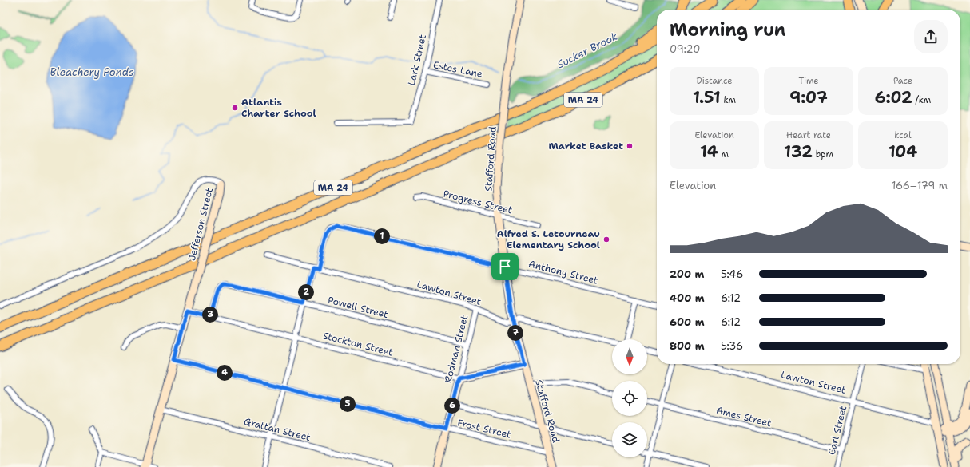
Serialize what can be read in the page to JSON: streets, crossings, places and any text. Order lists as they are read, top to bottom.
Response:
{
  "streets": {
    "highway": ["MA 24"],
    "street": [
      "Lark Street",
      "Estes Lane",
      "Stafford Road",
      "Progress Street",
      "Jefferson Street",
      "Anthony Street",
      "Lawton Street",
      "Powell Street",
      "Stockton Street",
      "Rodman Street",
      "Ames Street",
      "Frost Street",
      "Grattan Street",
      "Carl Street"
    ]
  },
  "crossings": [
    ["Lark Street", "Estes Lane"],
    ["Stafford Road", "Progress Street"],
    ["Stafford Road", "Anthony Street"],
    ["Stafford Road", "Lawton Street"],
    ["Stafford Road", "Stockton Street"],
    ["Stafford Road", "Frost Street"],
    ["Jefferson Street", "Stockton Street"],
    ["Jefferson Street", "Frost Street"],
    ["Jefferson Street", "Grattan Street"],
    ["Anthony Street", "Lawton Street"],
    ["Lawton Street", "Rodman Street"],
    ["Lawton Street", "Carl Street"],
    ["Powell Street", "Stockton Street"],
    ["Powell Street", "Rodman Street"],
    ["Stockton Street", "Rodman Street"],
    ["Rodman Street", "Frost Street"],
    ["Ames Street", "Carl Street"]
  ],
  "water": ["Sucker Brook", "Bleachery Ponds"],
  "places": ["Atlantis Charter School", "Market Basket", "Alfred S. Letourneau Elementary School"],
  "north": "bottom",
  "page": {
    "heading": ["Morning run", "09:20"],
    "stats": [
      ["Distance", "1.51 km"],
      ["Time", "9:07"],
      ["Pace", "6:02 /km"],
      ["Elevation", "14 m"],
      ["Heart rate", "132 bpm"],
      ["kcal", "104"]
    ],
    "chart": ["Elevation", "166–179 m"],
    "pins": [
      "1",
      "2",
      "3",
      "7",
      "4",
      "5",
      "6"
    ],
    "list": [
      {
        "name": "200 m",
        "note": "5:46"
      },
      {
        "name": "400 m",
        "note": "6:12"
      },
      {
        "name": "600 m",
        "note": "6:12"
      },
      {
        "name": "800 m",
        "note": "5:36"
      }
    ]
  }
}
